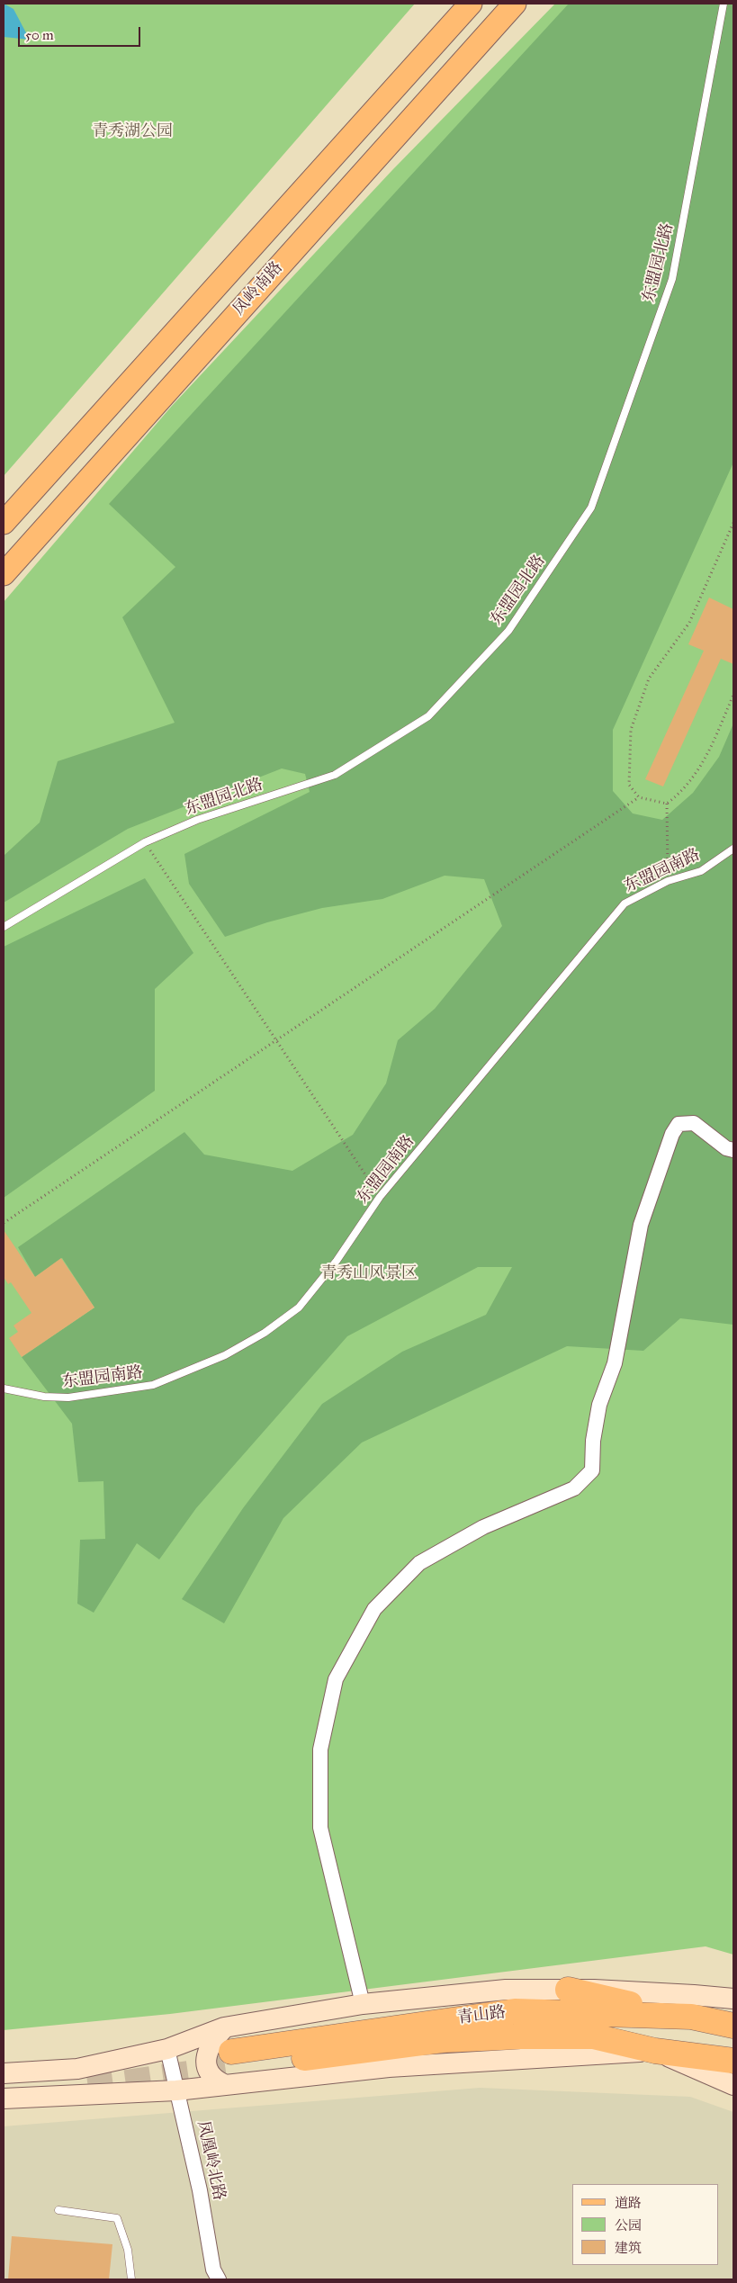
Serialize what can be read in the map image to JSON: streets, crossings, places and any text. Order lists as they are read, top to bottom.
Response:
{
  "streets": {
    "highway": ["青山路"],
    "main road": ["凤岭南路"],
    "street": ["凤凰岭北路"],
    "lane": ["东盟园北路", "东盟园南路"]
  },
  "parks": ["青秀湖公园", "青秀山风景区"],
  "legend": ["道路", "公园", "建筑"],
  "scale_bar": "50 m"
}
